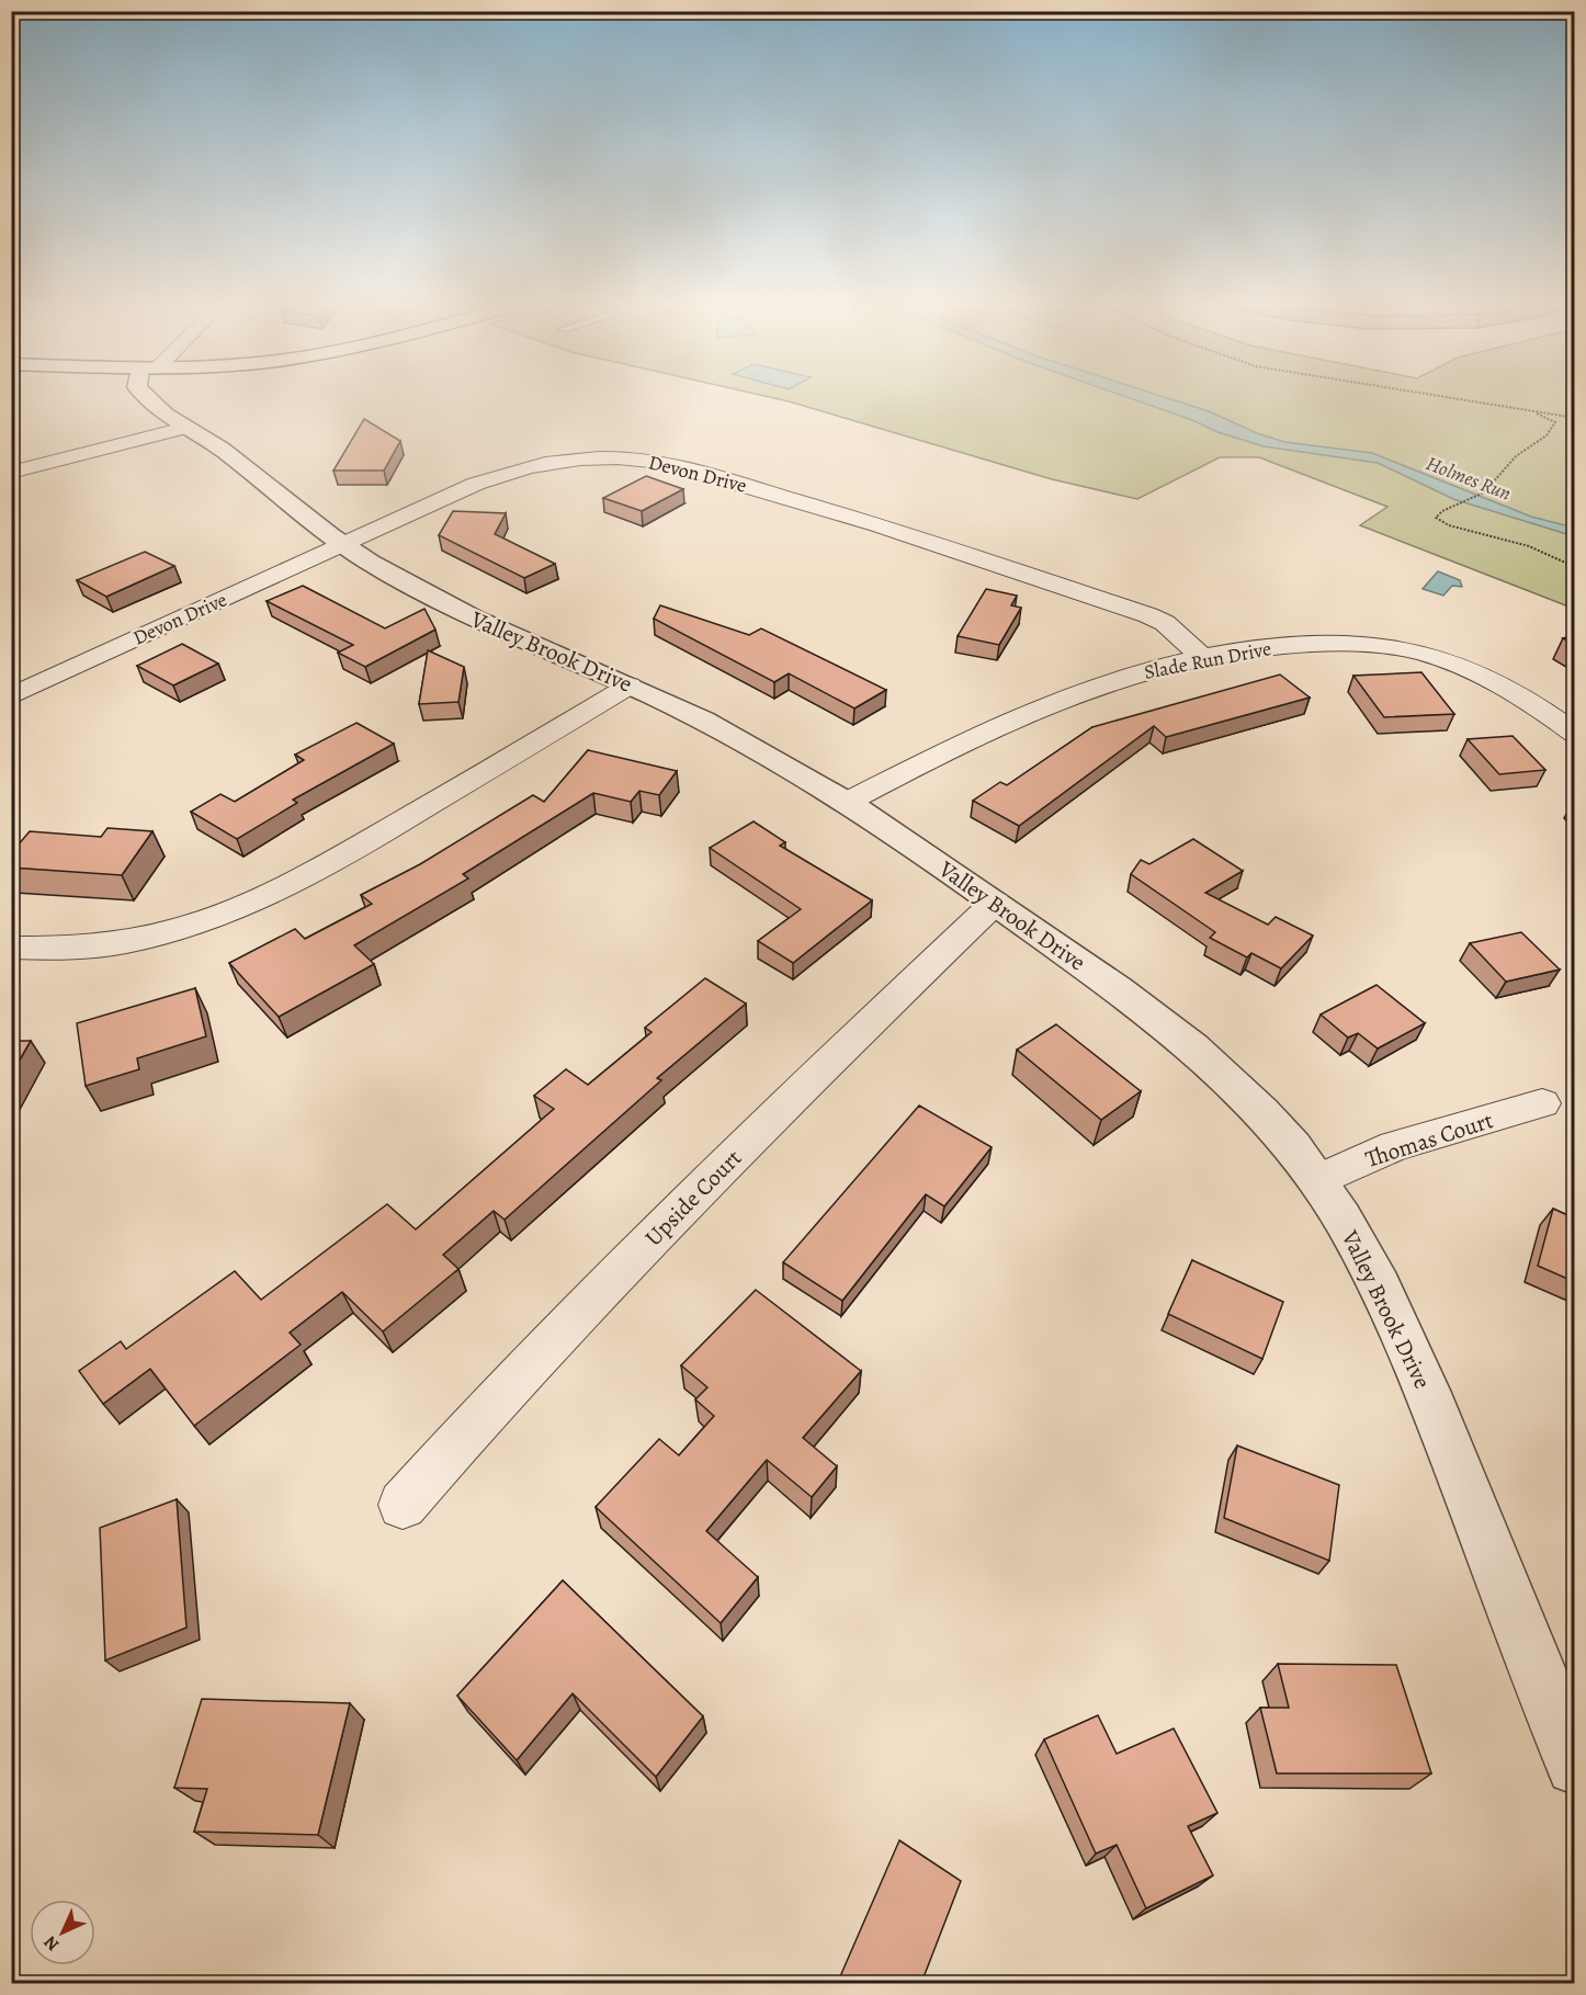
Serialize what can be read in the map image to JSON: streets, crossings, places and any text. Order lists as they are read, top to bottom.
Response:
{
  "streets": {
    "street": [
      "Devon Drive",
      "Valley Brook Drive",
      "Slade Run Drive",
      "Thomas Court",
      "Upside Court"
    ]
  },
  "crossings": [
    ["Devon Drive", "Valley Brook Drive"],
    ["Devon Drive", "Slade Run Drive"],
    ["Valley Brook Drive", "Slade Run Drive"],
    ["Valley Brook Drive", "Thomas Court"],
    ["Valley Brook Drive", "Upside Court"]
  ],
  "water": ["Holmes Run"],
  "north": "bottom left"
}
